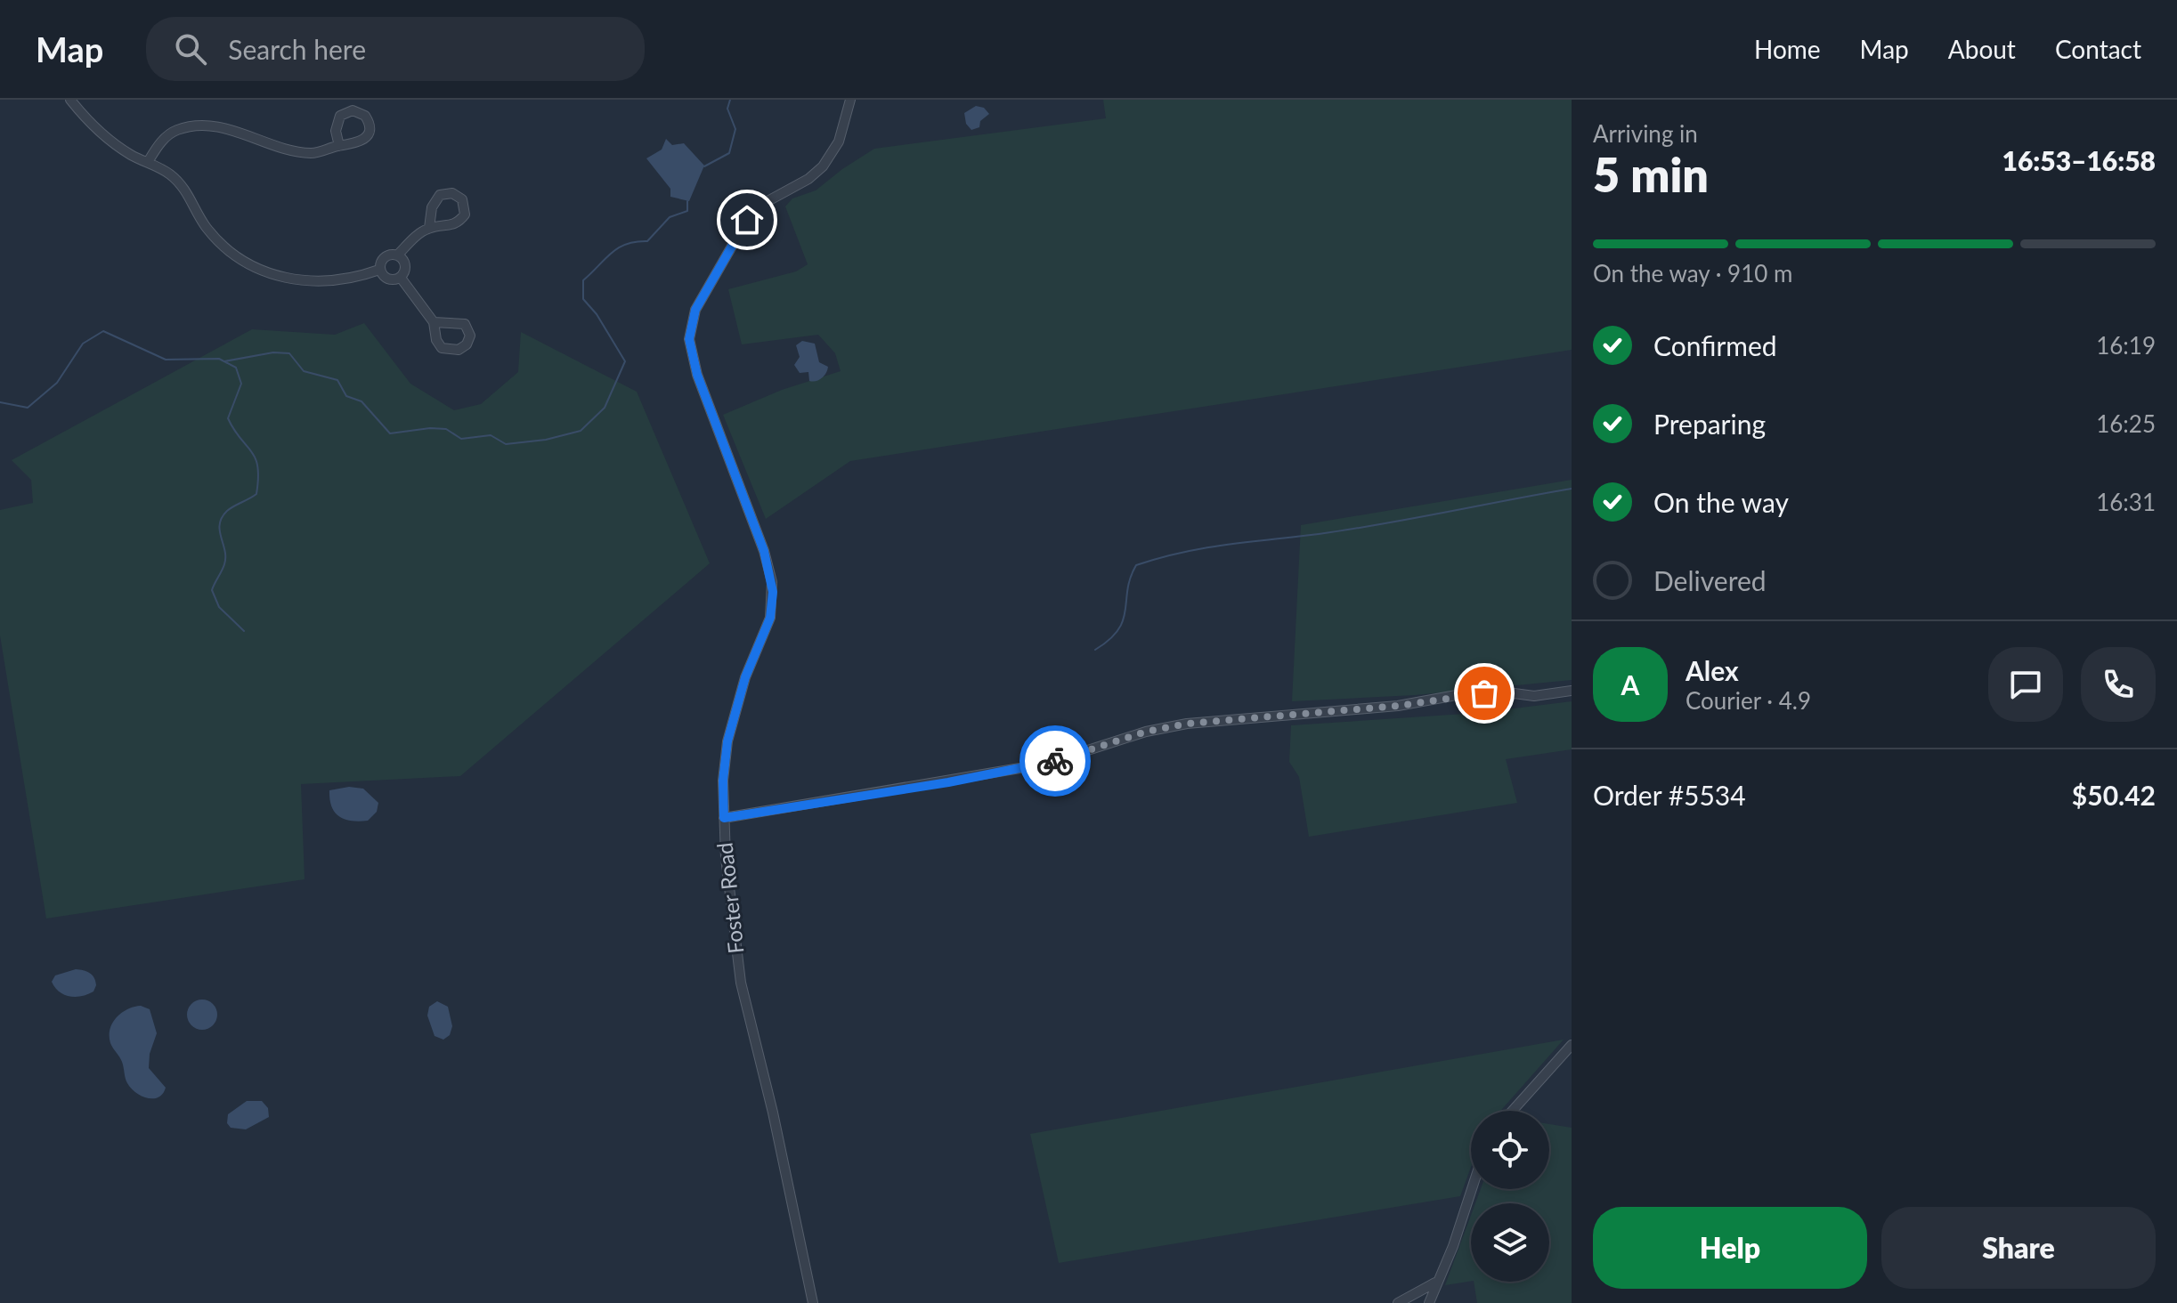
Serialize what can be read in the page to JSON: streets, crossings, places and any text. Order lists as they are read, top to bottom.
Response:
{
  "streets": {
    "street": ["Foster Road"]
  },
  "page": {
    "header": "Map",
    "search": "Search here",
    "nav": [
      "Home",
      "Map",
      "About",
      "Contact"
    ],
    "heading": ["5 min", "Arriving in", "16:53–16:58"],
    "panel": [
      "Alex",
      "Courier · 4.9",
      "Order #5534",
      "$50.42"
    ],
    "bar": "On the way · 910 m",
    "list": [
      ["Confirmed", "16:19"],
      ["Preparing", "16:25"],
      ["On the way", "16:31"],
      "Delivered"
    ],
    "round": "A",
    "buttons": ["Help", "Share"]
  }
}
